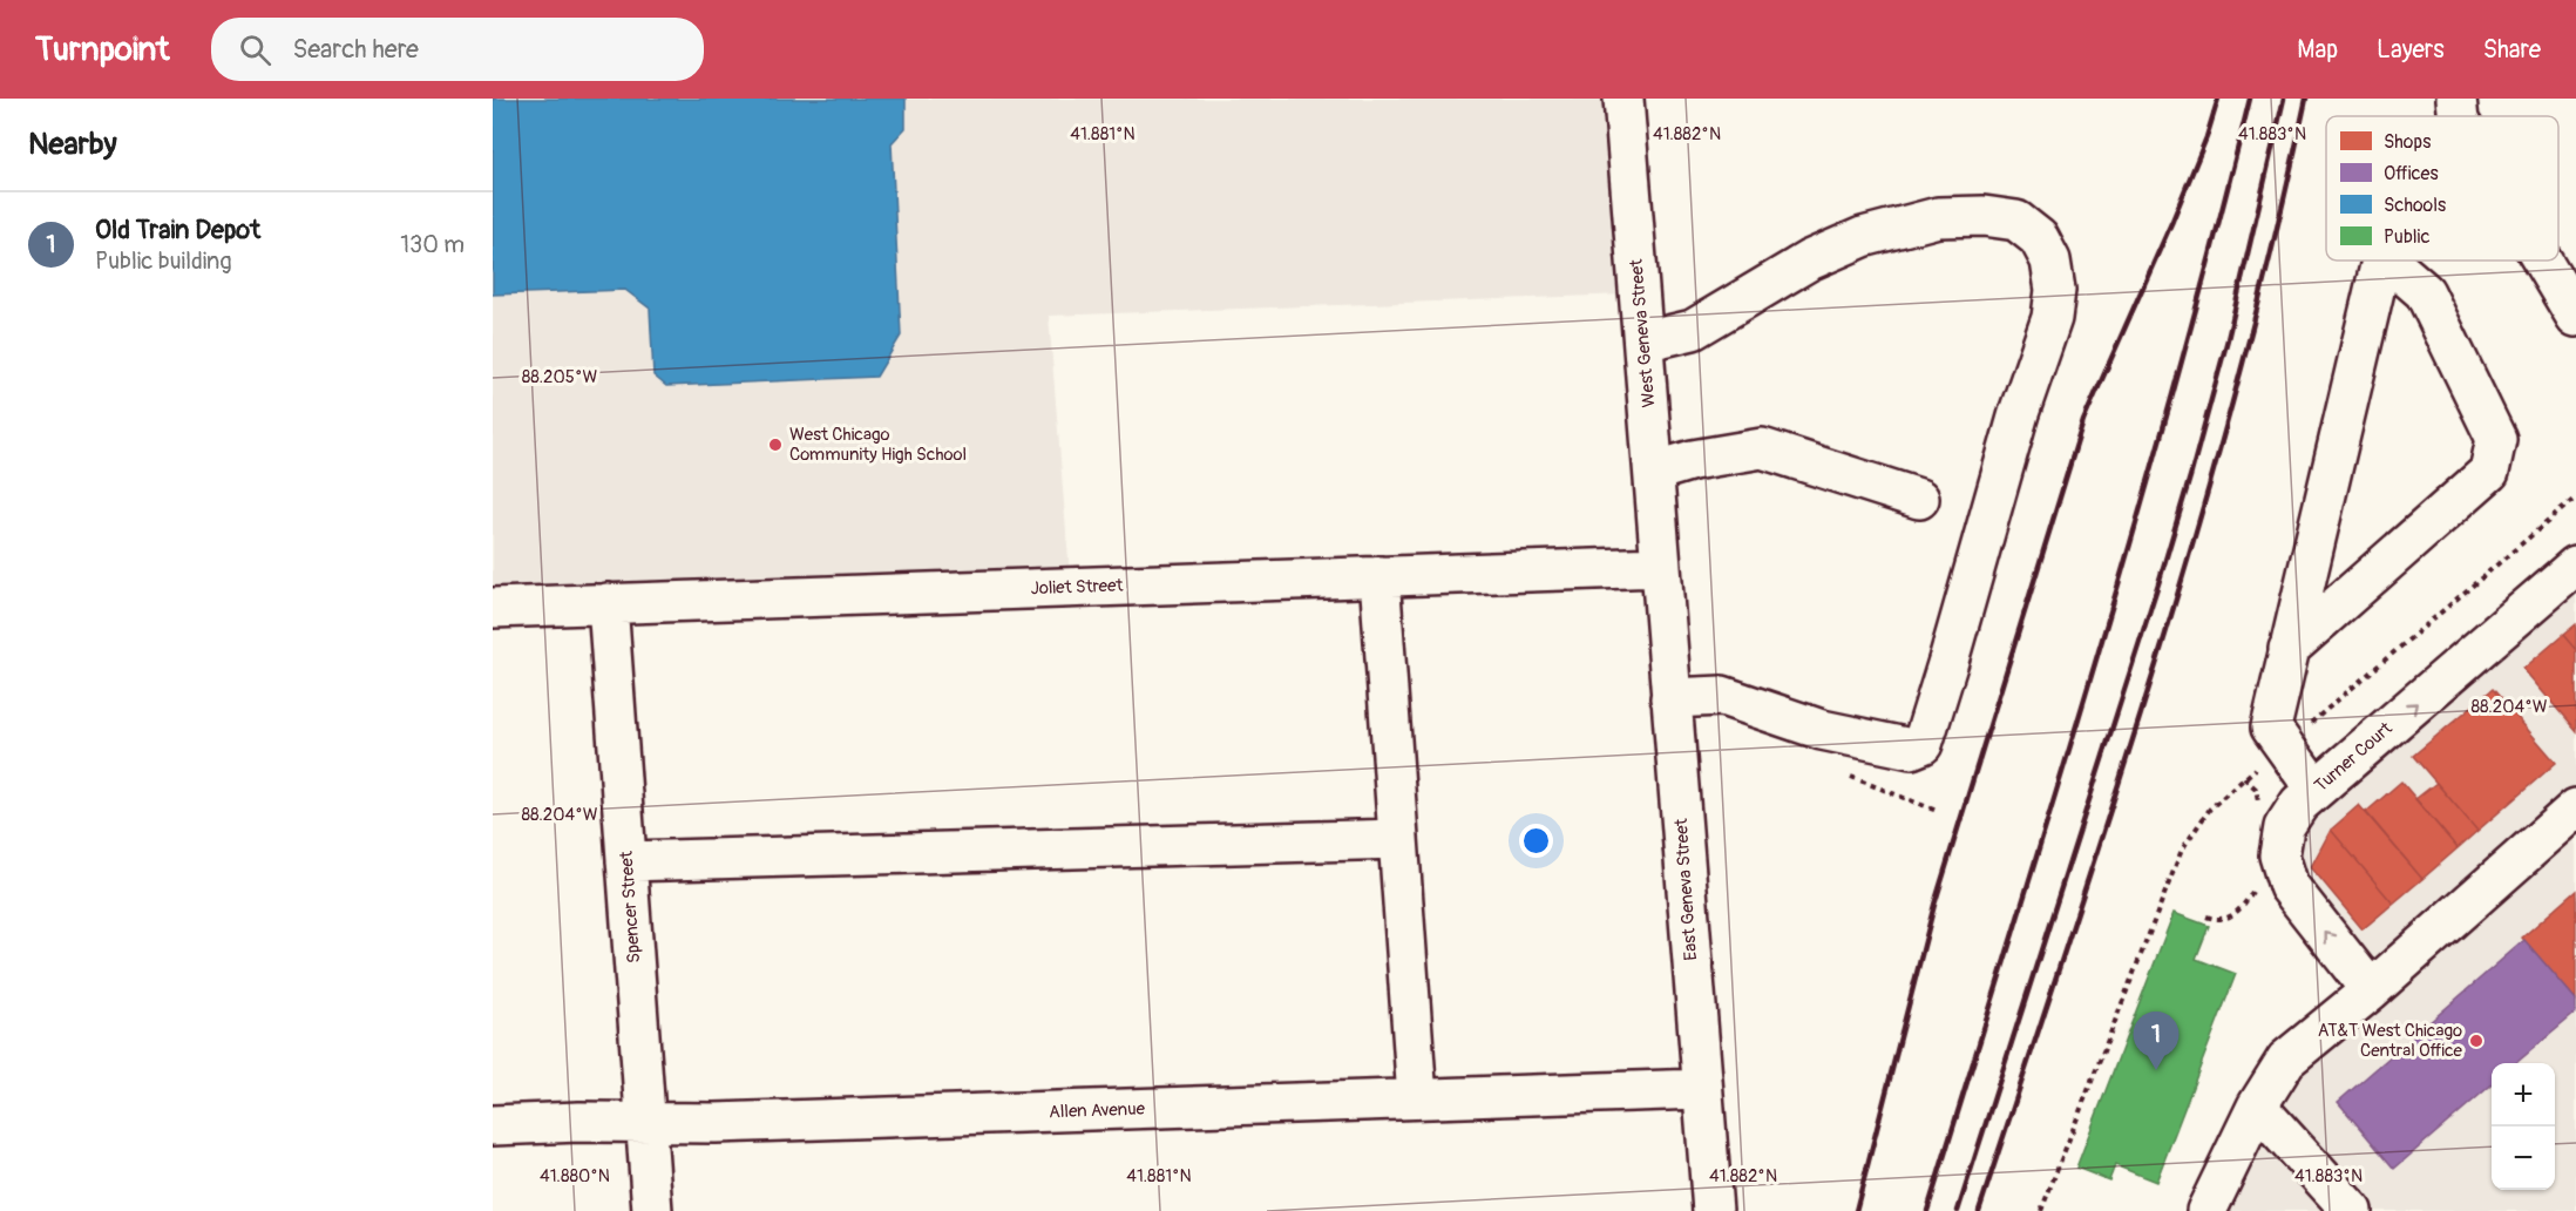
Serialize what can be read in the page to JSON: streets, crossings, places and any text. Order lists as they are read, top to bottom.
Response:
{
  "streets": {
    "street": [
      "West Geneva Street",
      "Joliet Street",
      "Turner Court",
      "East Geneva Street",
      "Spencer Street",
      "Allen Avenue"
    ]
  },
  "crossings": [
    ["West Geneva Street", "Joliet Street"],
    ["West Geneva Street", "East Geneva Street"],
    ["Joliet Street", "East Geneva Street"],
    ["Joliet Street", "Spencer Street"],
    ["East Geneva Street", "Allen Avenue"],
    ["Spencer Street", "Allen Avenue"]
  ],
  "places": ["West Chicago Community High School", "AT&T West Chicago Central Office"],
  "legend": [
    "Shops",
    "Offices",
    "Schools",
    "Public"
  ],
  "page": {
    "header": "Turnpoint",
    "search": "Search here",
    "nav": ["Map", "Layers", "Share"],
    "heading": "Nearby",
    "list": [
      {
        "mark": "1",
        "name": "Old Train Depot",
        "note": "Public building",
        "value": "130 m"
      }
    ],
    "pins": "1",
    "map_buttons": ["+", "−"]
  },
  "coordinates": [
    "41.881°N",
    "41.882°N",
    "41.883°N",
    "88.205°W",
    "88.204°W",
    "41.880°N"
  ]
}
